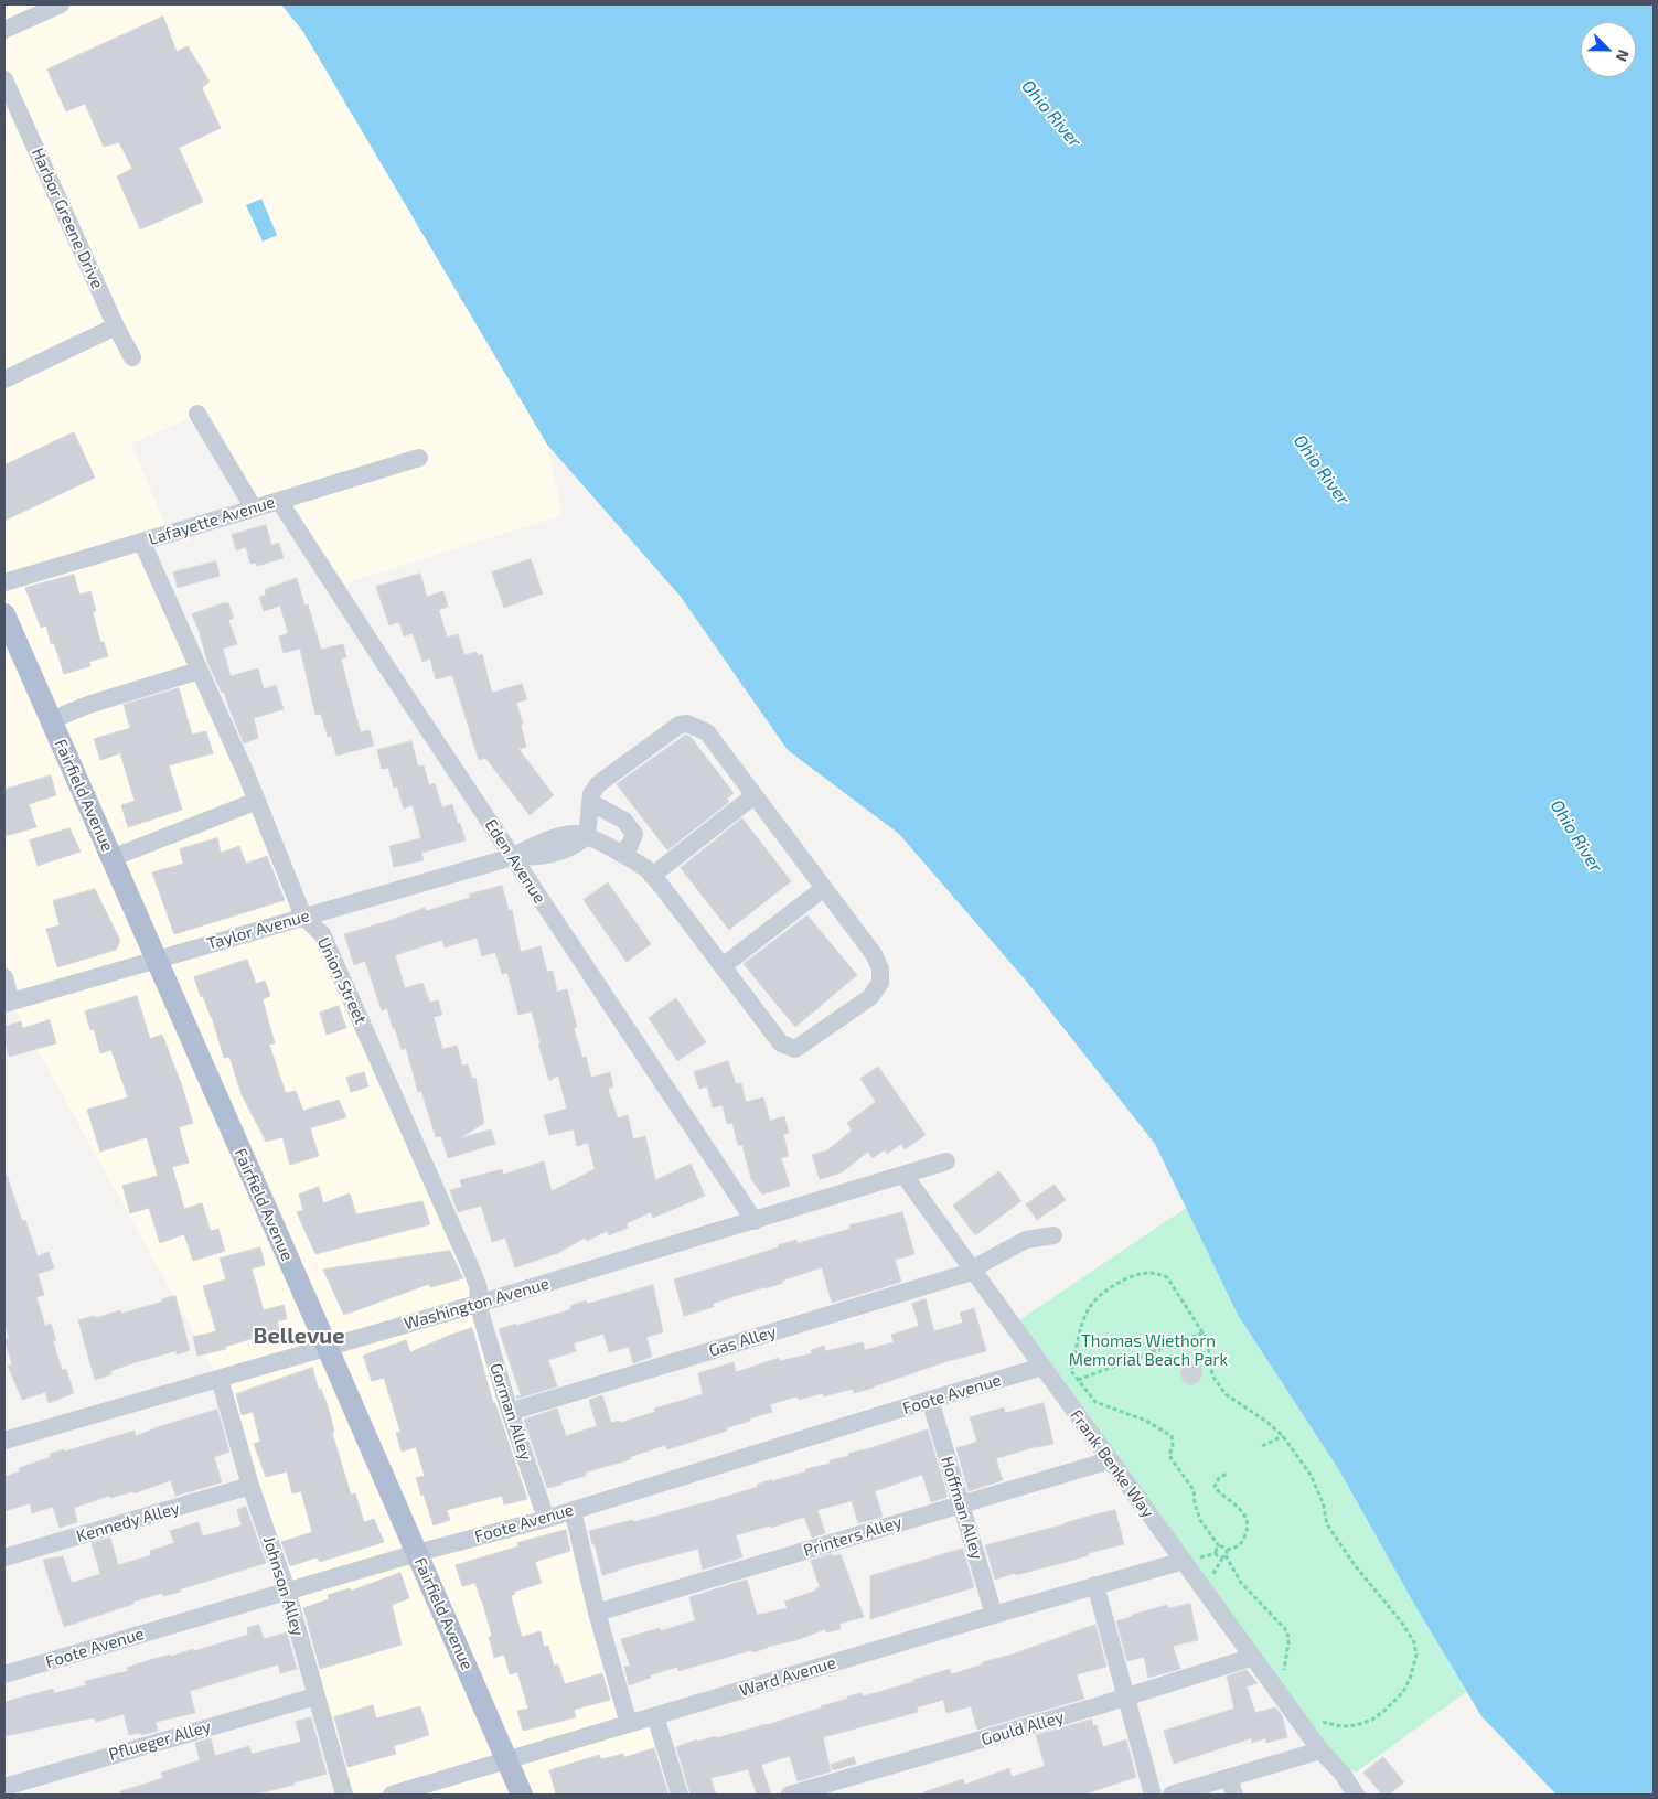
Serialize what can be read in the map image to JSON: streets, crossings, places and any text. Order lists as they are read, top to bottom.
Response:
{
  "streets": {
    "main road": ["Fairfield Avenue"],
    "street": [
      "Harbor Greene Drive",
      "Lafayette Avenue",
      "Eden Avenue",
      "Taylor Avenue",
      "Union Street",
      "Washington Avenue",
      "Gas Alley",
      "Foote Avenue",
      "Gorman Alley",
      "Frank Benke Way",
      "Hoffman Alley",
      "Kennedy Alley",
      "Printers Alley",
      "Johnson Alley",
      "Ward Avenue",
      "Gould Alley",
      "Pflueger Alley"
    ]
  },
  "crossings": [
    ["Lafayette Avenue", "Eden Avenue"],
    ["Lafayette Avenue", "Union Street"],
    ["Fairfield Avenue", "Taylor Avenue"],
    ["Fairfield Avenue", "Washington Avenue"],
    ["Fairfield Avenue", "Foote Avenue"],
    ["Fairfield Avenue", "Ward Avenue"],
    ["Eden Avenue", "Taylor Avenue"],
    ["Eden Avenue", "Washington Avenue"],
    ["Taylor Avenue", "Union Street"],
    ["Union Street", "Washington Avenue"],
    ["Union Street", "Gorman Alley"],
    ["Washington Avenue", "Gorman Alley"],
    ["Washington Avenue", "Frank Benke Way"],
    ["Washington Avenue", "Johnson Alley"],
    ["Gas Alley", "Gorman Alley"],
    ["Gas Alley", "Frank Benke Way"],
    ["Foote Avenue", "Gorman Alley"],
    ["Foote Avenue", "Frank Benke Way"],
    ["Foote Avenue", "Hoffman Alley"],
    ["Foote Avenue", "Johnson Alley"],
    ["Frank Benke Way", "Printers Alley"],
    ["Frank Benke Way", "Ward Avenue"],
    ["Frank Benke Way", "Gould Alley"],
    ["Hoffman Alley", "Printers Alley"],
    ["Hoffman Alley", "Ward Avenue"],
    ["Kennedy Alley", "Johnson Alley"],
    ["Johnson Alley", "Pflueger Alley"]
  ],
  "districts": ["Bellevue"],
  "water": ["Ohio River"],
  "parks": ["Thomas Wiethorn Memorial Beach Park"],
  "north": "bottom right"
}
